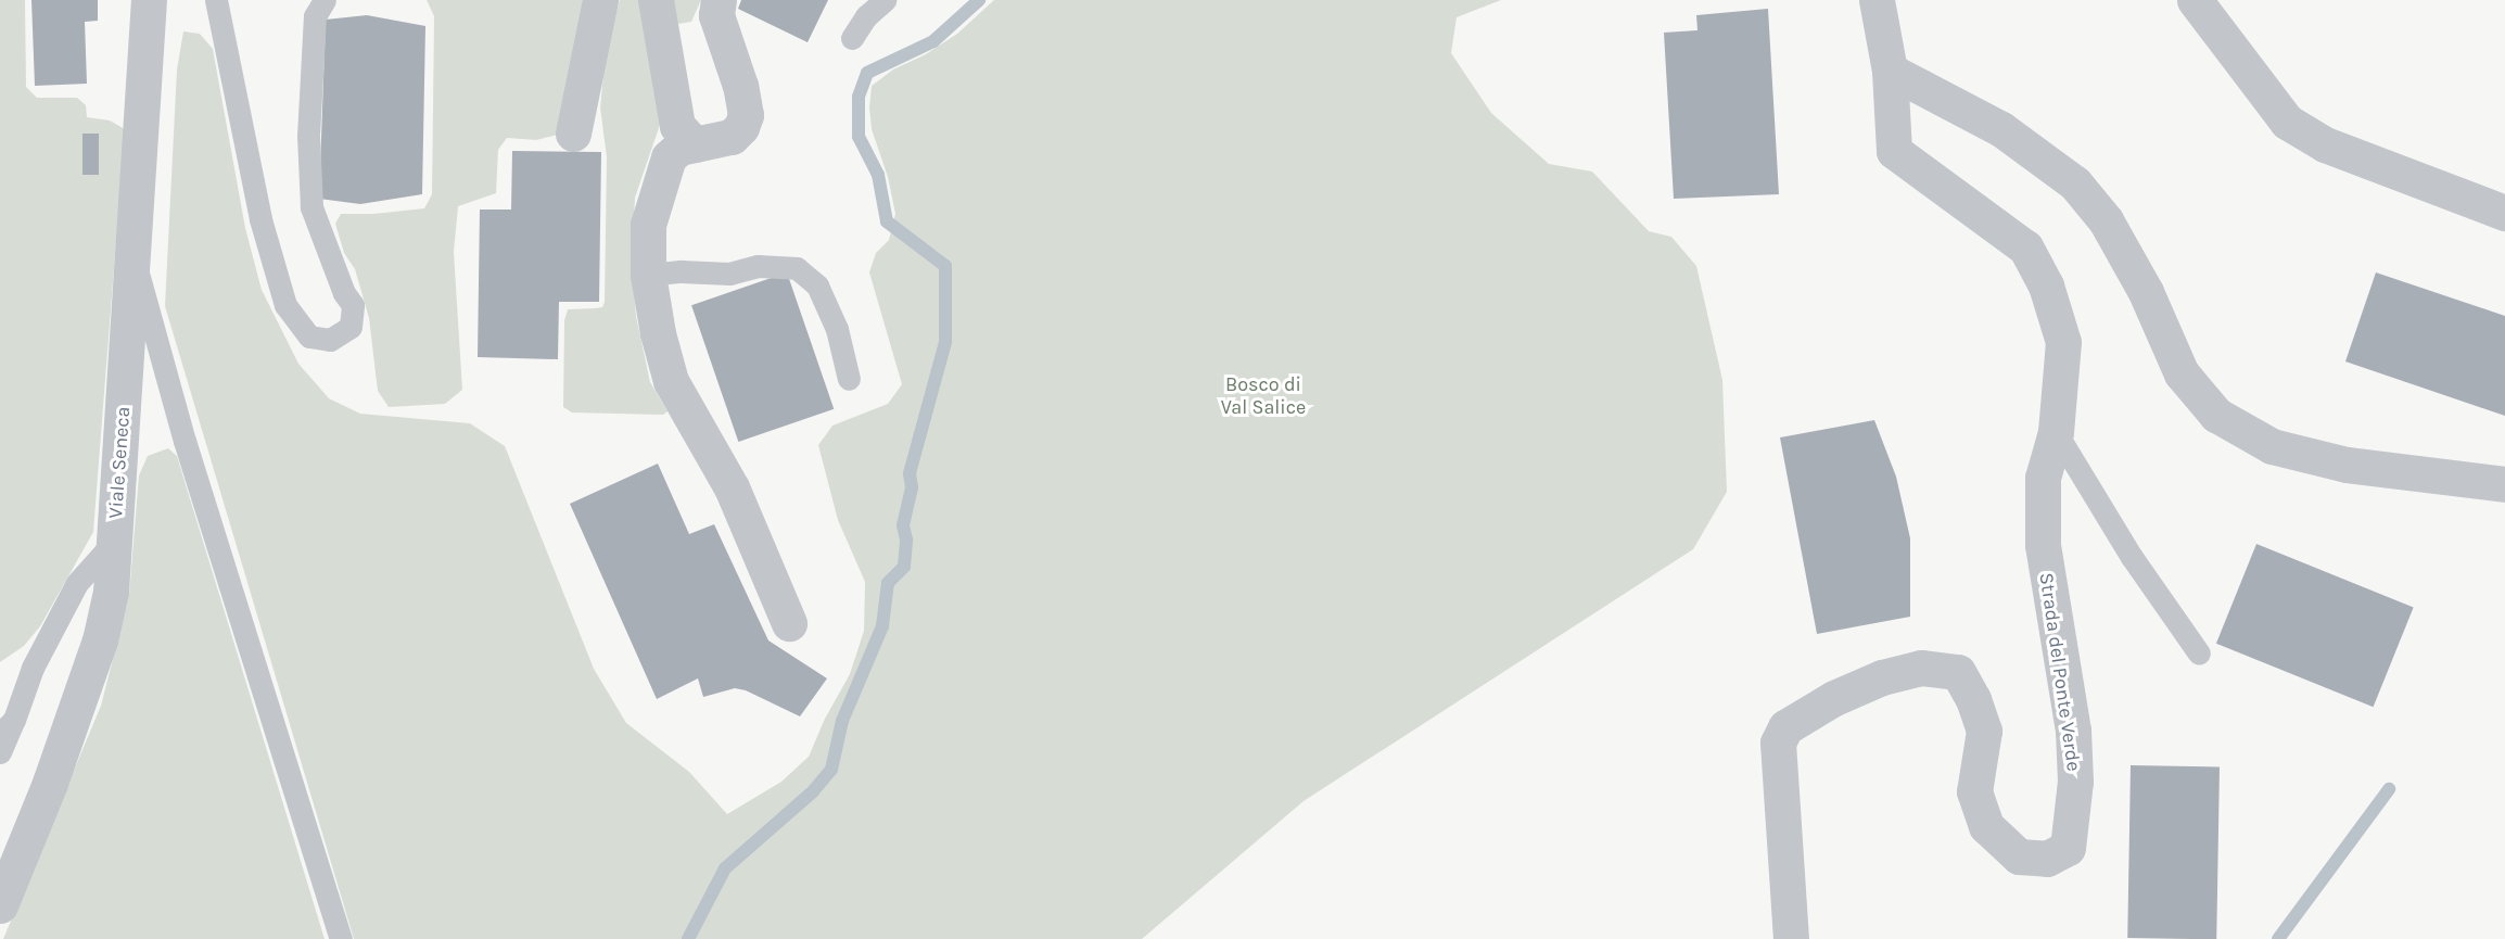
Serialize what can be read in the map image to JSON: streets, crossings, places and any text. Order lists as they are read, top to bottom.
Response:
{
  "streets": {
    "street": ["Viale Seneca", "Strada del Ponte Verde"]
  },
  "parks": ["Bosco di Val Salice"]
}
